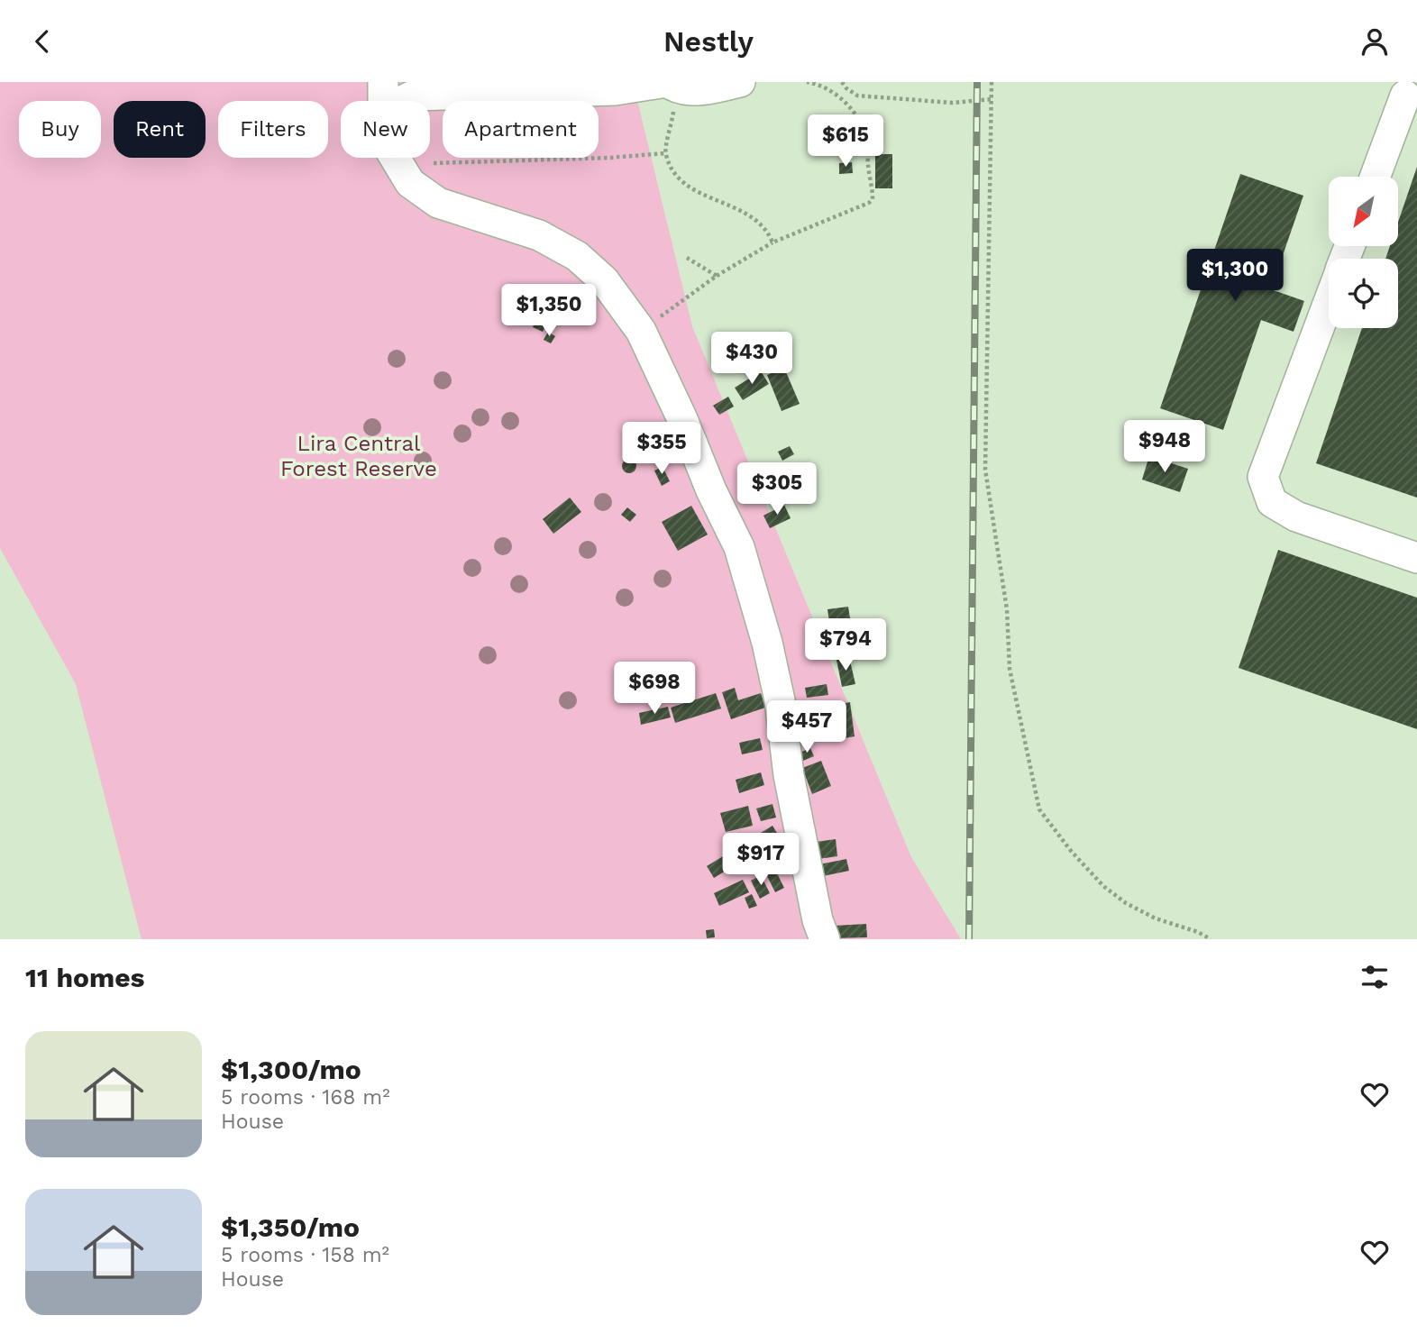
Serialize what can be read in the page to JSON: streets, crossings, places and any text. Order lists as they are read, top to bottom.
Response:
{
  "parks": ["Lira Central Forest Reserve"],
  "north": "bottom left",
  "page": {
    "header": "Nestly",
    "chip": [
      "Buy",
      "Rent",
      "Filters",
      "New",
      "Apartment"
    ],
    "price": [
      "$615",
      "$1,300",
      "$1,350",
      "$430",
      "$948",
      "$355",
      "$305",
      "$794",
      "$698",
      "$457",
      "$917"
    ],
    "heading": "11 homes",
    "list": [
      {
        "name": "$1,300/mo",
        "note": "5 rooms · 168 m² · House"
      },
      {
        "name": "$1,350/mo",
        "note": "5 rooms · 158 m² · House"
      }
    ]
  }
}
